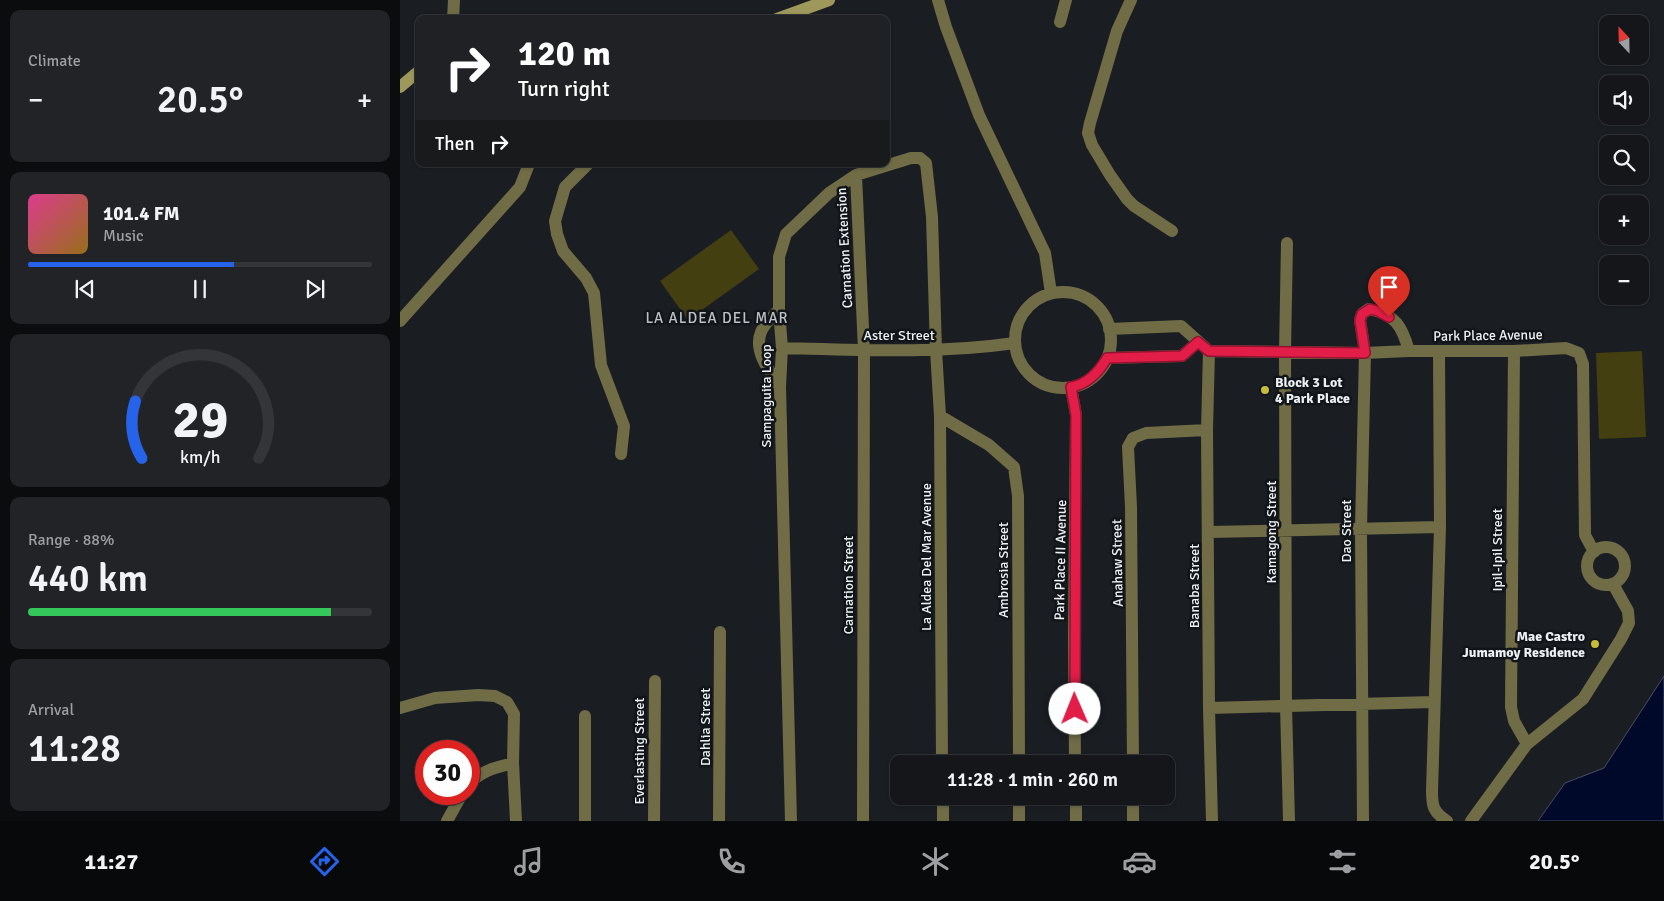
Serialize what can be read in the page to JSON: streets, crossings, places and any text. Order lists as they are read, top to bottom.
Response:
{
  "streets": {
    "street": [
      "Carnation Extension",
      "Aster Street",
      "Park Place Avenue",
      "Sampaguita Loop",
      "Dao Street",
      "Kamagong Street",
      "Ipil-Ipil Street",
      "La Aldea Del Mar Avenue",
      "Park Place II Avenue",
      "Anahaw Street",
      "Ambrosia Street",
      "Carnation Street",
      "Banaba Street",
      "Dahlia Street",
      "Everlasting Street"
    ]
  },
  "crossings": [
    ["Carnation Extension", "Aster Street"],
    ["Carnation Extension", "Sampaguita Loop"],
    ["Carnation Extension", "Carnation Street"],
    ["Aster Street", "Sampaguita Loop"],
    ["Aster Street", "La Aldea Del Mar Avenue"],
    ["Aster Street", "Park Place II Avenue"],
    ["Aster Street", "Carnation Street"],
    ["Park Place Avenue", "Dao Street"],
    ["Park Place Avenue", "Kamagong Street"],
    ["Park Place Avenue", "Ipil-Ipil Street"],
    ["Park Place Avenue", "Banaba Street"],
    ["Sampaguita Loop", "La Aldea Del Mar Avenue"],
    ["La Aldea Del Mar Avenue", "Ambrosia Street"],
    ["Anahaw Street", "Banaba Street"]
  ],
  "districts": ["LA ALDEA DEL MAR"],
  "places": ["Block 3 Lot 4 Park Place", "Mae Castro Jumamoy Residence"],
  "north": "top",
  "page": {
    "tile": [
      "Climate",
      ["Range · 88%", "440 km"],
      ["Arrival", "11:28"]
    ],
    "map_buttons": ["+", "−"],
    "turn": ["120 m", "Turn right"],
    "heat": ["−", "20.5°", "+"],
    "then": "Then",
    "song": ["101.4 FM", "Music"],
    "limit": "30",
    "trip": "11:28 · 1 min · 260 m",
    "tabs": ["11:27", "20.5°"],
    "gauge": ["29", "km/h"]
  }
}
